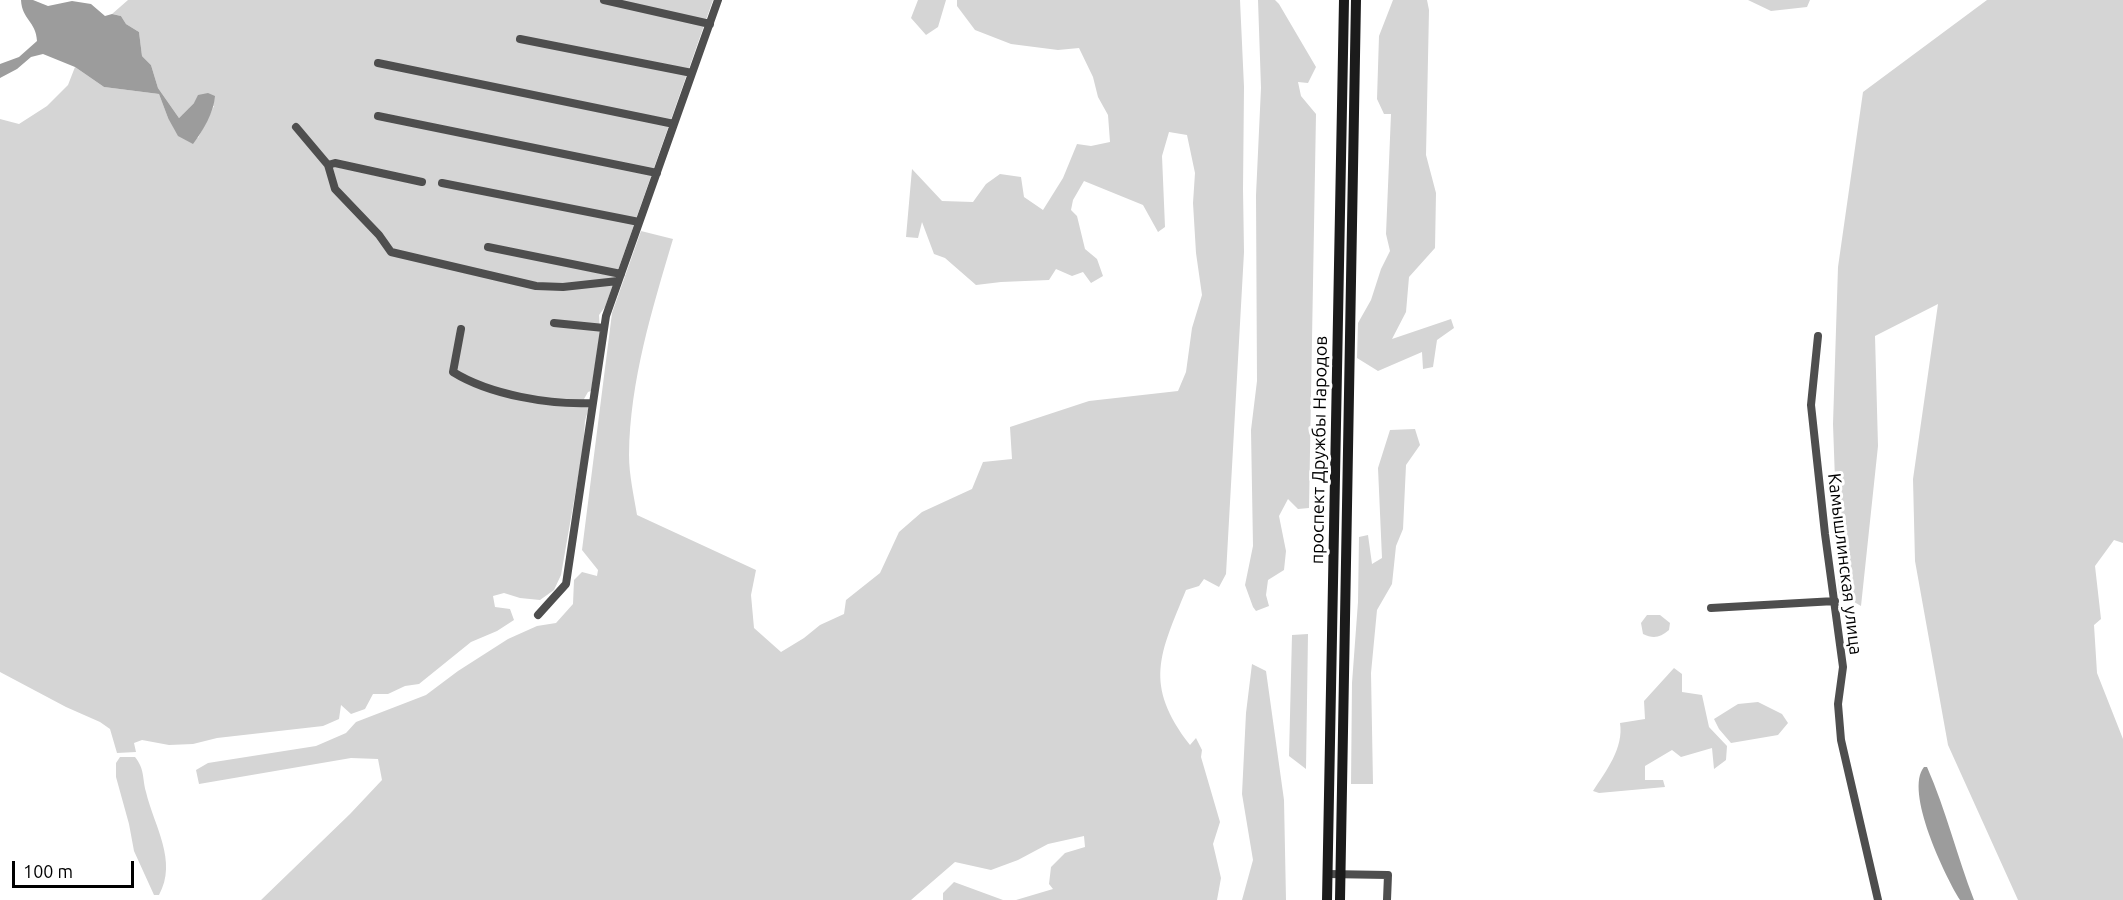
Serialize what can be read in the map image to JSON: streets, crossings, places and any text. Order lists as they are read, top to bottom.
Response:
{
  "streets": {
    "main road": ["проспект Дружбы Народов"],
    "street": ["Камышлинская улица"]
  },
  "scale_bar": "100 m"
}
